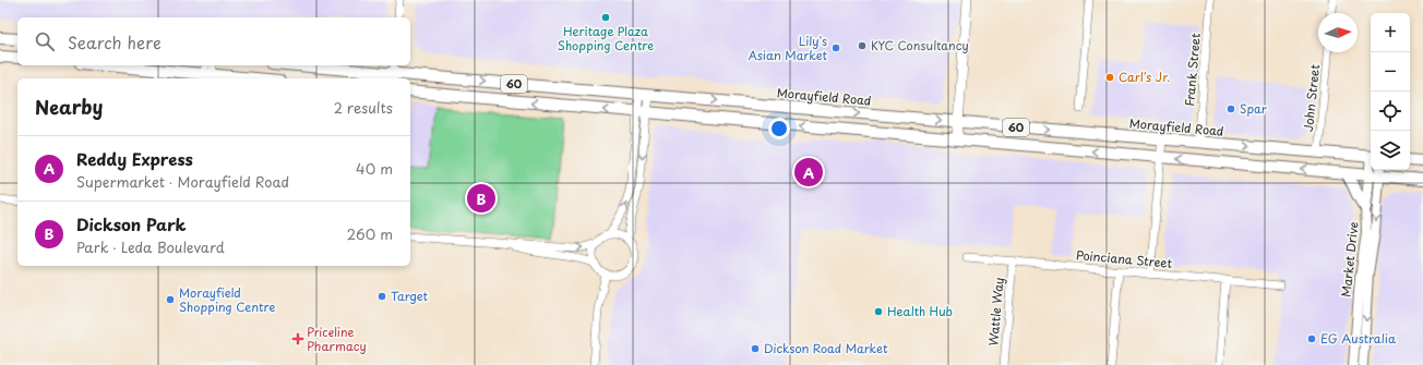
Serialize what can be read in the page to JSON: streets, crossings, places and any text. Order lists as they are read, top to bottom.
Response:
{
  "streets": {
    "main road": ["60", "Morayfield Road"],
    "street": [
      "Frank Street",
      "John Street",
      "Poinciana Street",
      "Market Drive",
      "Wattle Way"
    ]
  },
  "crossings": [
    ["Frank Street", "Morayfield Road"],
    ["60", "Market Drive"],
    ["Morayfield Road", "John Street"],
    ["Poinciana Street", "Wattle Way"]
  ],
  "places": {
    "other": [
      "Heritage Plaza Shopping Centre",
      "KYC Consultancy",
      "Lily's Asian Market",
      "Carl's Jr.",
      "Spar",
      "Target",
      "Morayfield Shopping Centre",
      "Health Hub",
      "EG Australia",
      "Dickson Road Market"
    ],
    "health": ["Priceline Pharmacy"]
  },
  "north": "right",
  "page": {
    "map_buttons": ["+", "−"],
    "search": "Search here",
    "heading": ["Nearby", "2 results"],
    "list": [
      {
        "mark": "A",
        "name": "Reddy Express",
        "note": "Supermarket · Morayfield Road",
        "value": "40 m"
      },
      {
        "mark": "B",
        "name": "Dickson Park",
        "note": "Park · Leda Boulevard",
        "value": "260 m"
      }
    ],
    "pins": ["A", "B"]
  }
}
